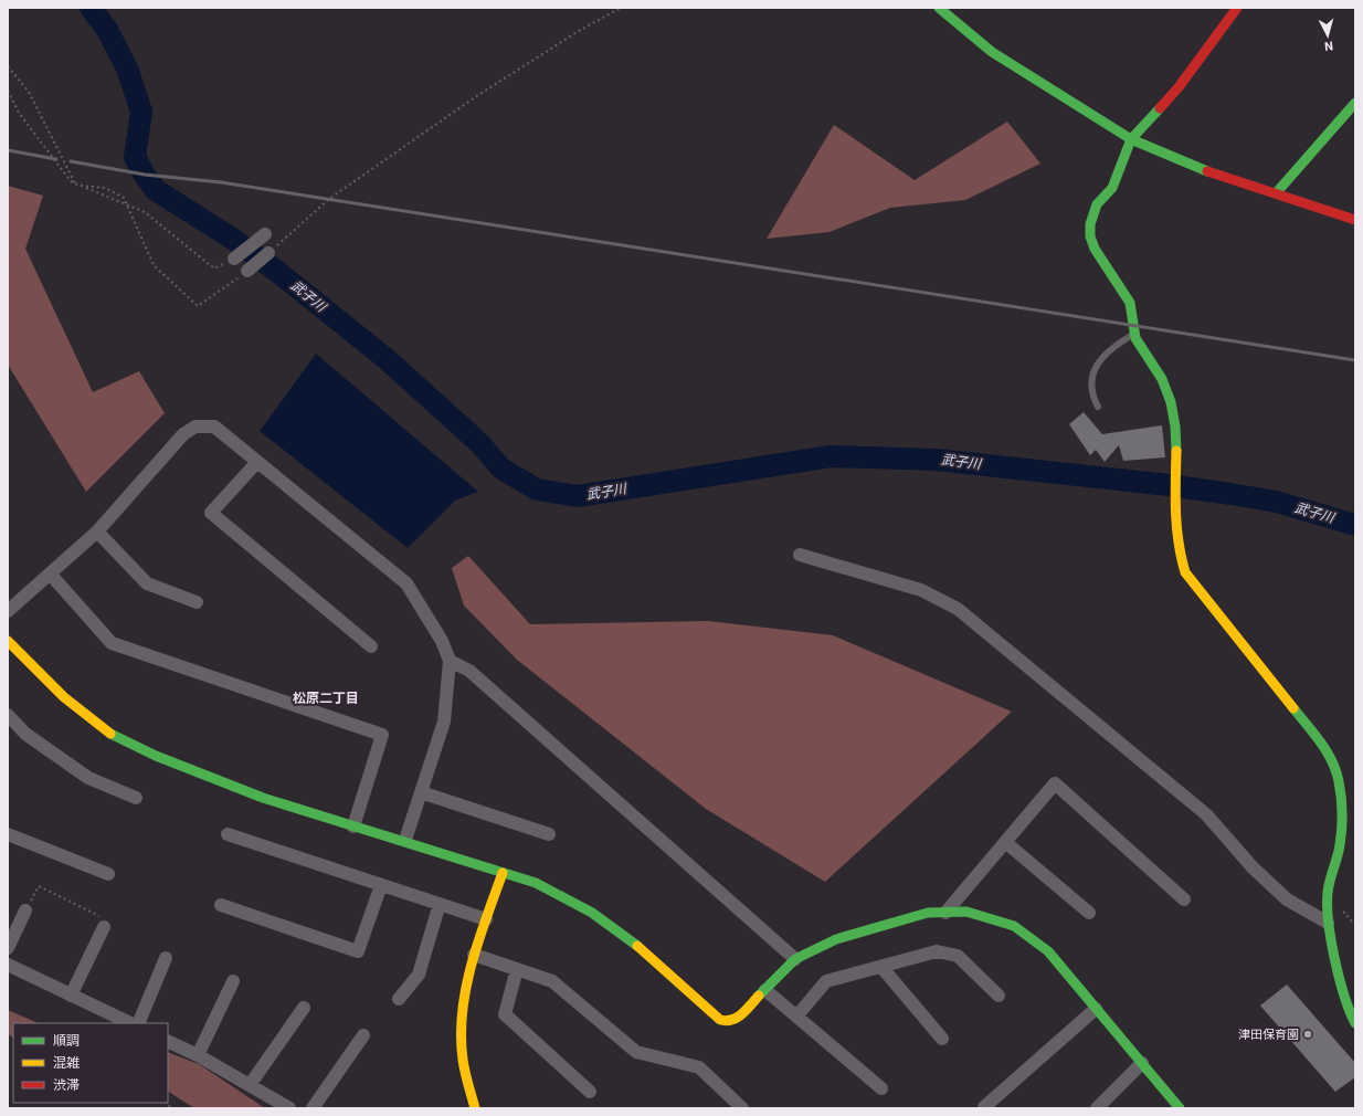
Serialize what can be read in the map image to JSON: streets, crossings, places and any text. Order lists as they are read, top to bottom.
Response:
{
  "districts": ["松原二丁目"],
  "water": ["武子川"],
  "places": ["津田保育園"],
  "legend": ["順調", "混雑", "渋滞"],
  "north": "bottom"
}
